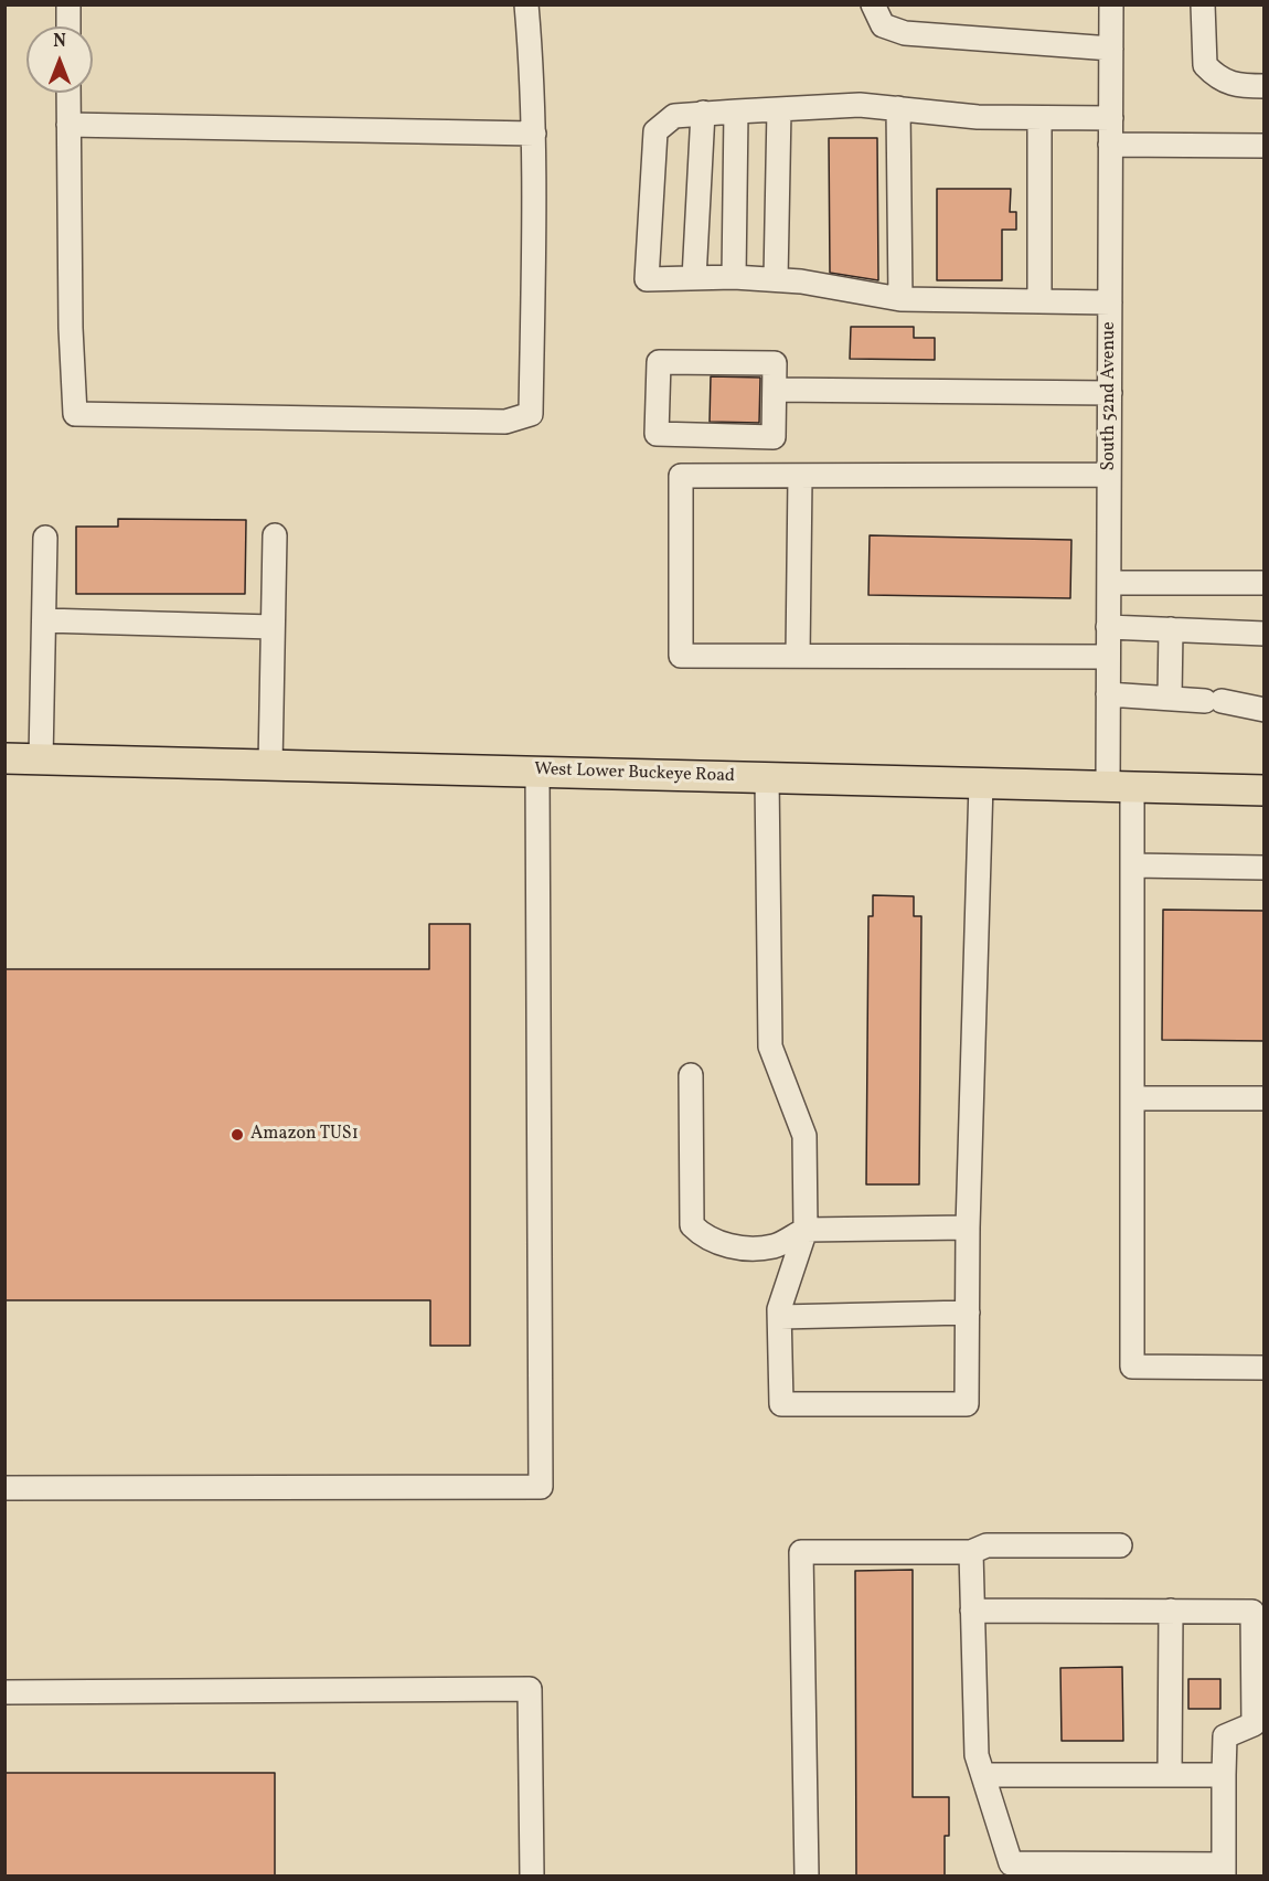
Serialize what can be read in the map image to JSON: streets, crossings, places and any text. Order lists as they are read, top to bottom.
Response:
{
  "streets": {
    "main road": ["West Lower Buckeye Road"],
    "street": ["South 52nd Avenue"]
  },
  "crossings": [
    ["South 52nd Avenue", "West Lower Buckeye Road"]
  ],
  "places": ["Amazon TUS1"],
  "north": "top"
}
